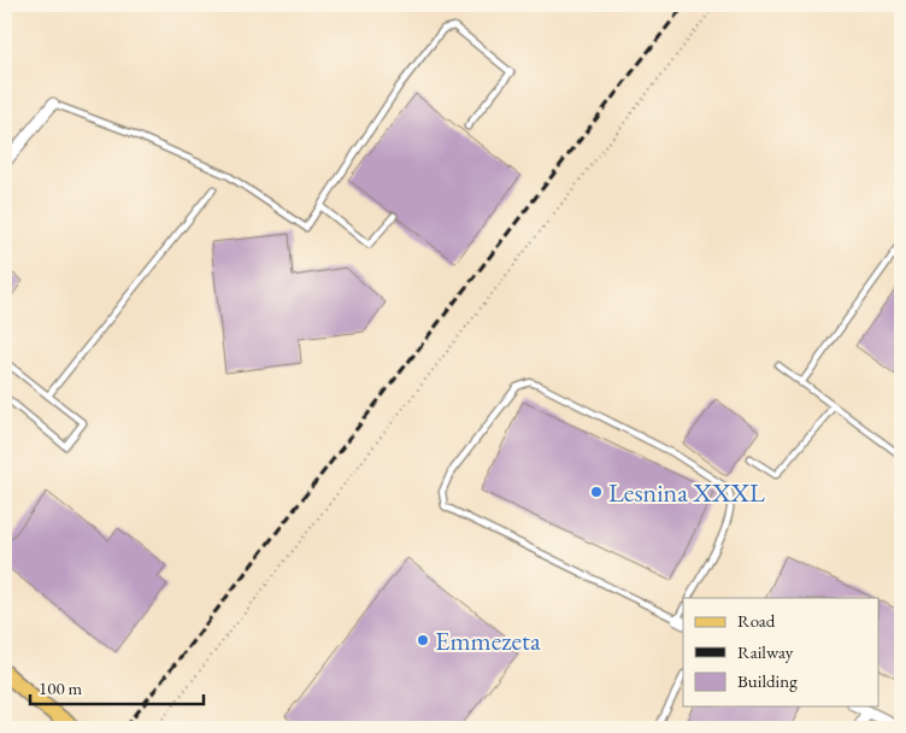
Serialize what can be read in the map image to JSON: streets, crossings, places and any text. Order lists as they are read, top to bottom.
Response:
{
  "places": ["Lesnina XXXL", "Emmezeta"],
  "legend": ["Road", "Railway", "Building"],
  "scale_bar": "100 m"
}
